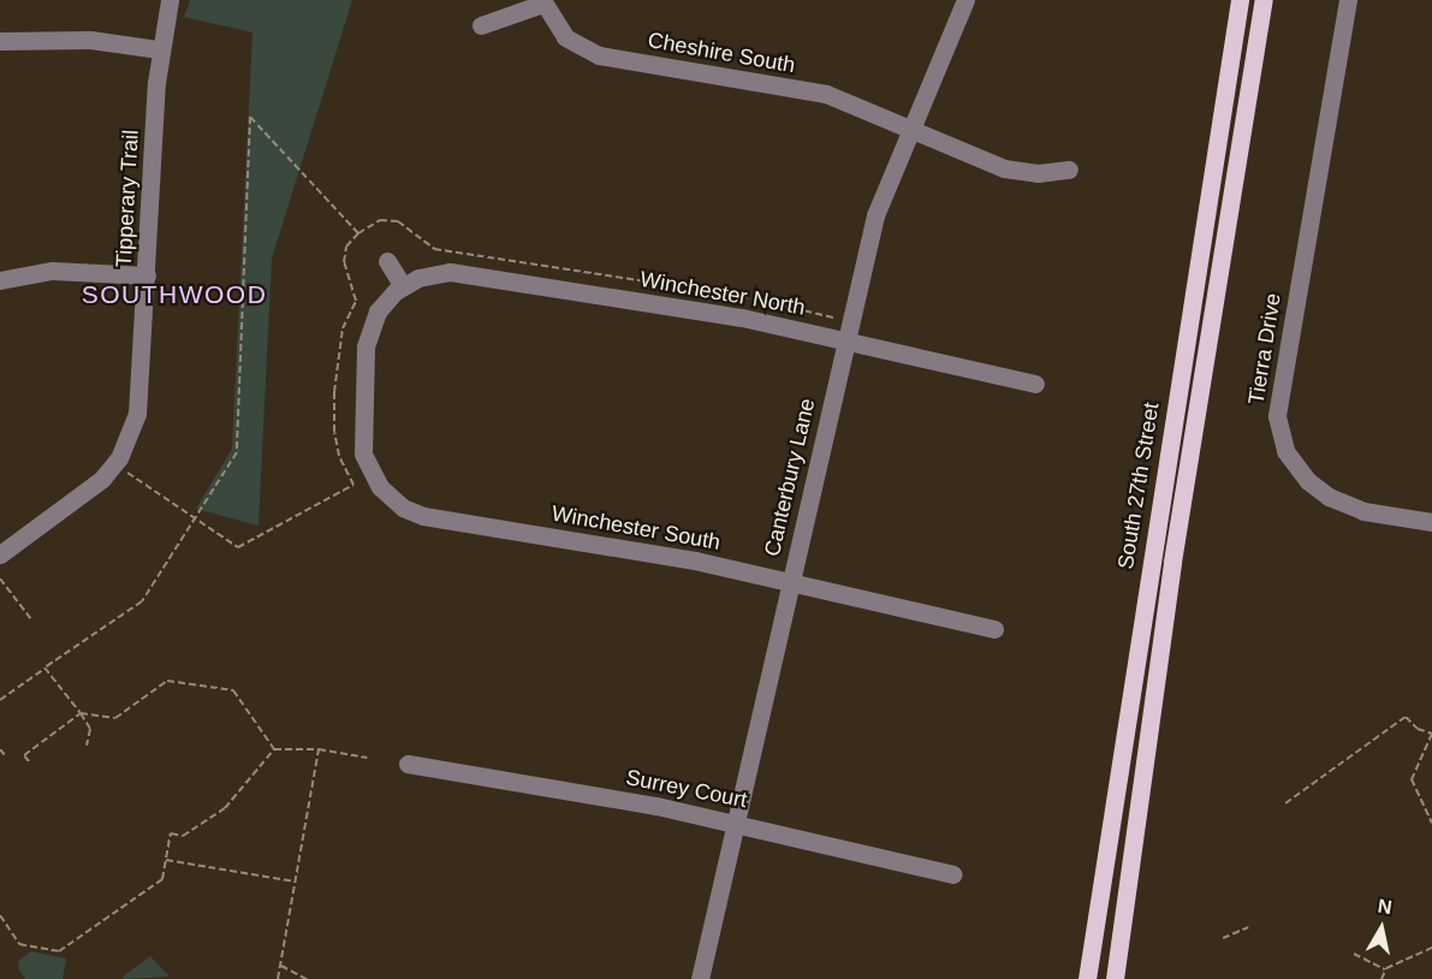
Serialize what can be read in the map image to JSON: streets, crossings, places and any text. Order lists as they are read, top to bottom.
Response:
{
  "streets": {
    "main road": ["South 27th Street"],
    "street": [
      "Cheshire South",
      "Tipperary Trail",
      "Winchester North",
      "Tierra Drive",
      "Canterbury Lane",
      "Winchester South",
      "Surrey Court"
    ]
  },
  "crossings": [
    ["Cheshire South", "Canterbury Lane"],
    ["Winchester North", "Canterbury Lane"],
    ["Winchester North", "Winchester South"],
    ["Canterbury Lane", "Winchester South"],
    ["Canterbury Lane", "Surrey Court"]
  ],
  "districts": ["SOUTHWOOD"],
  "north": "top"
}
